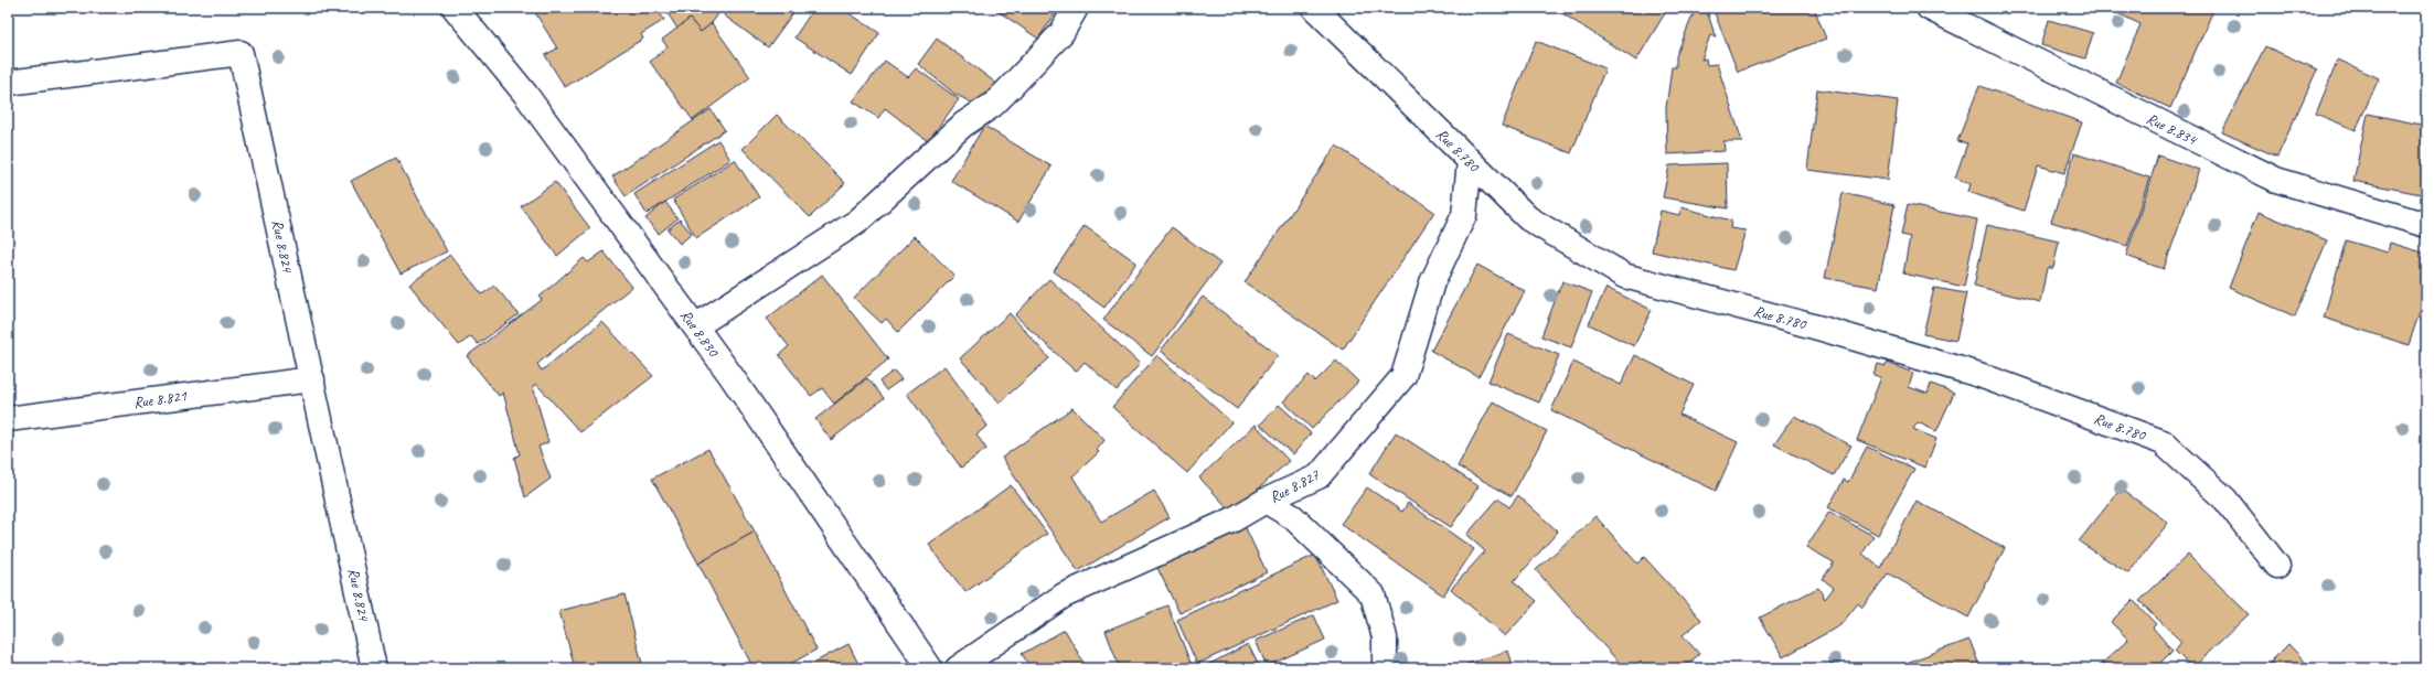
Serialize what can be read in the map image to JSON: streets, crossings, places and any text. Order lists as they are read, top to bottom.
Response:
{
  "streets": {
    "street": [
      "Rue 8.834",
      "Rue 8.780",
      "Rue 8.824",
      "Rue 8.830",
      "Rue 8.821",
      "Rue 8.827"
    ]
  },
  "crossings": [
    ["Rue 8.780", "Rue 8.827"],
    ["Rue 8.824", "Rue 8.821"]
  ]
}
